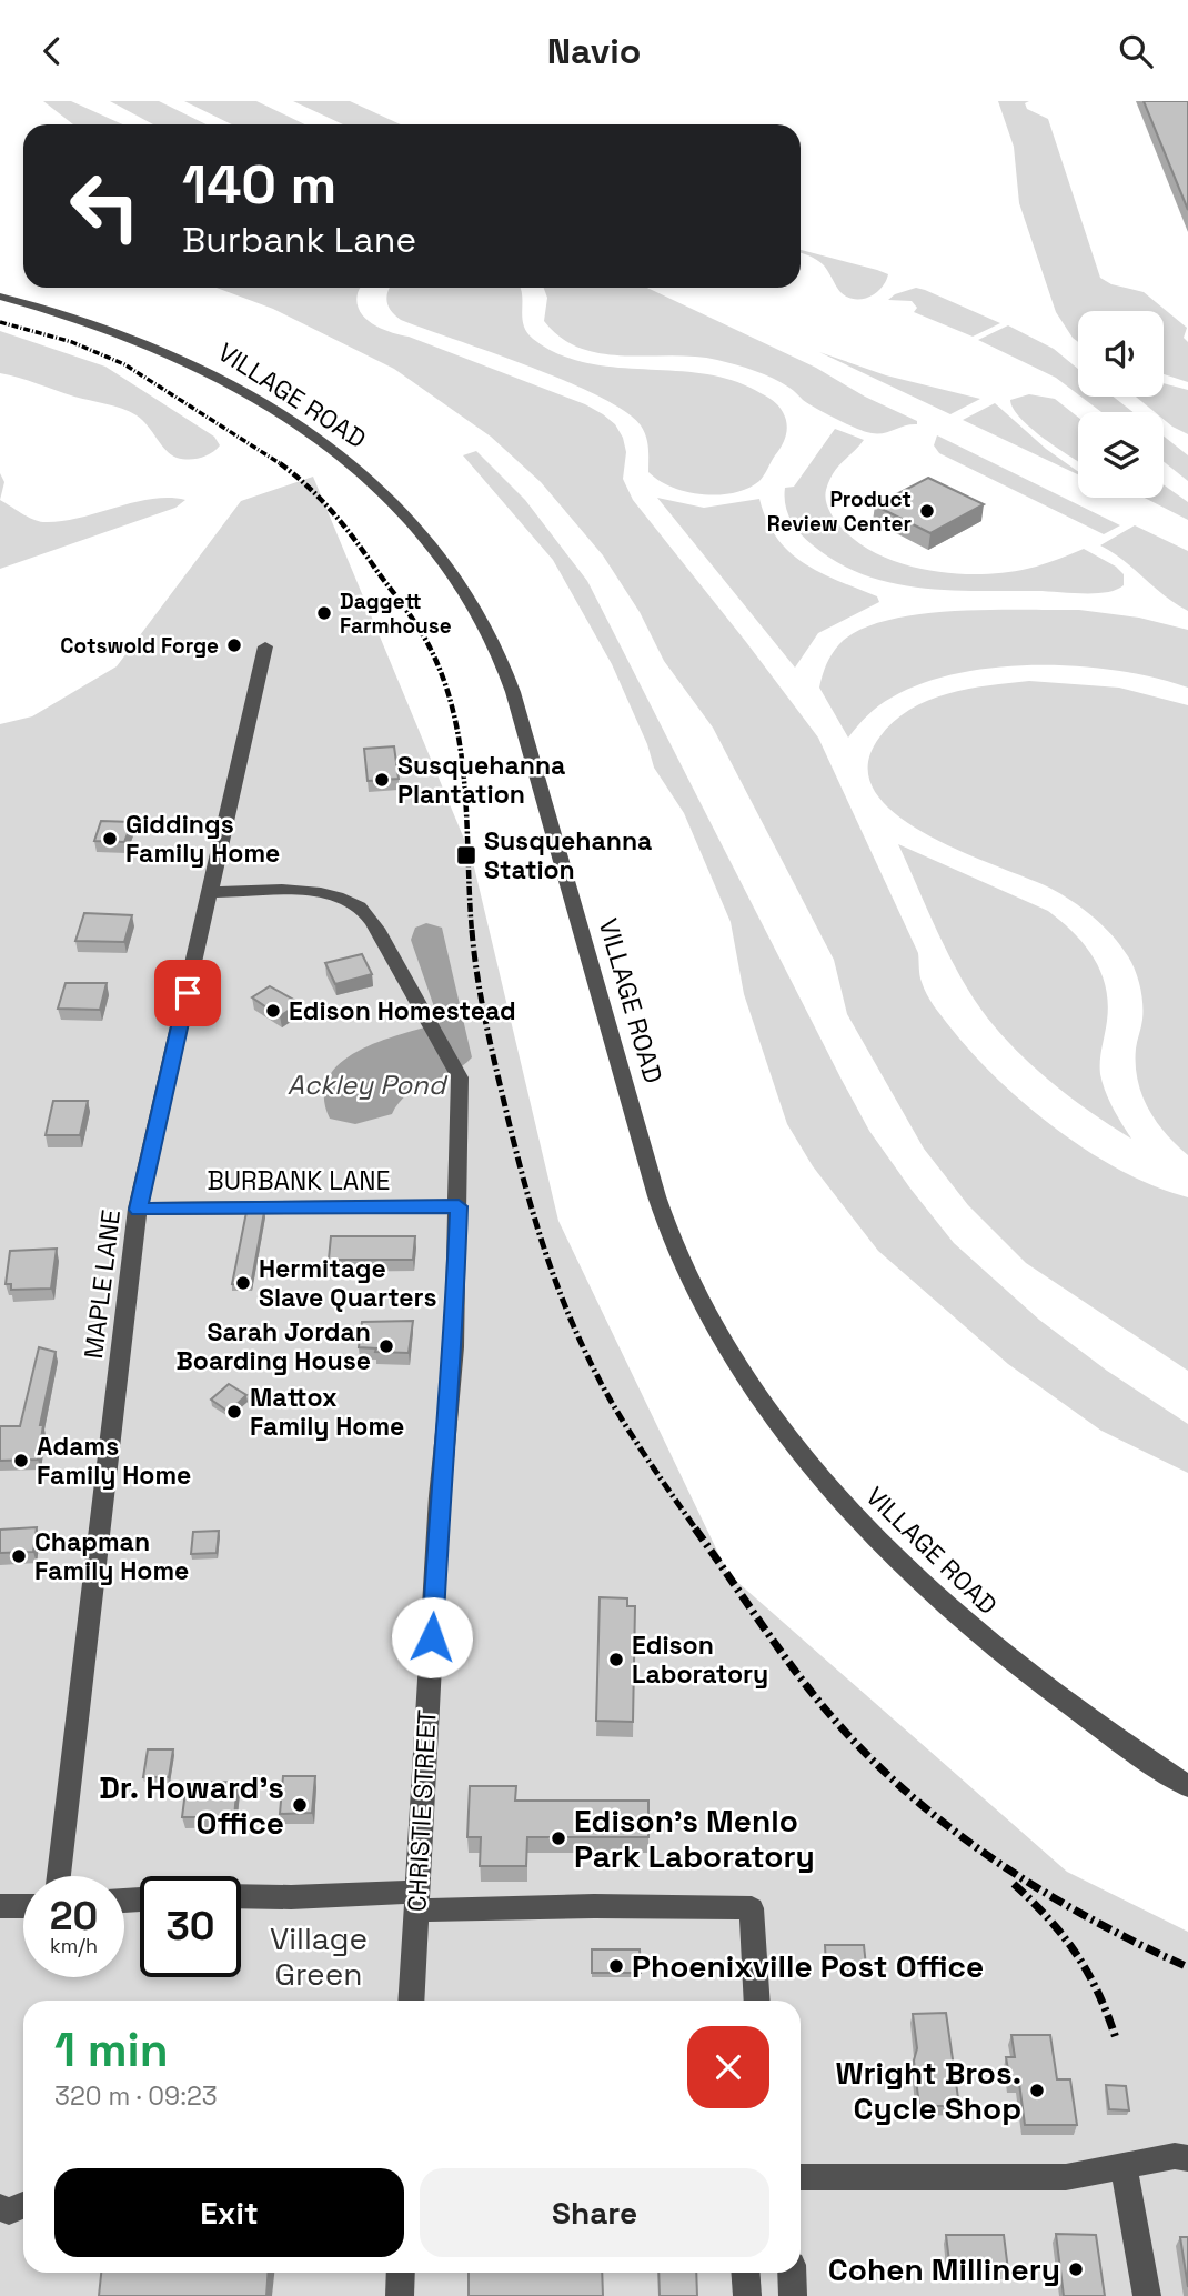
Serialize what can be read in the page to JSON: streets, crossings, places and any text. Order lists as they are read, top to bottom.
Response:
{
  "streets": {
    "street": [
      "VILLAGE ROAD",
      "BURBANK LANE",
      "MAPLE LANE",
      "CHRISTIE STREET"
    ]
  },
  "crossings": [
    ["BURBANK LANE", "MAPLE LANE"],
    ["BURBANK LANE", "CHRISTIE STREET"],
    ["MAPLE LANE", "CHRISTIE STREET"]
  ],
  "water": ["Ackley Pond"],
  "parks": ["Village Green"],
  "places": {
    "other": [
      "Product Review Center",
      "Daggett Farmhouse",
      "Cotswold Forge",
      "Susquehanna Plantation",
      "Giddings Family Home",
      "Edison Homestead",
      "Hermitage Slave Quarters",
      "Sarah Jordan Boarding House",
      "Mattox Family Home",
      "Adams Family Home",
      "Chapman Family Home",
      "Edison Laboratory",
      "Dr. Howard’s Office",
      "Edison's Menlo Park Laboratory",
      "Phoenixville Post Office",
      "Wright Bros. Cycle Shop",
      "Cohen Millinery"
    ],
    "transit": ["Susquehanna Station"]
  },
  "page": {
    "header": "Navio",
    "turn": ["140 m", "Burbank Lane"],
    "speed": "20 km/h",
    "limit": "30",
    "heading": ["1 min", "320 m · 09:23"],
    "buttons": ["Exit", "Share"]
  }
}
